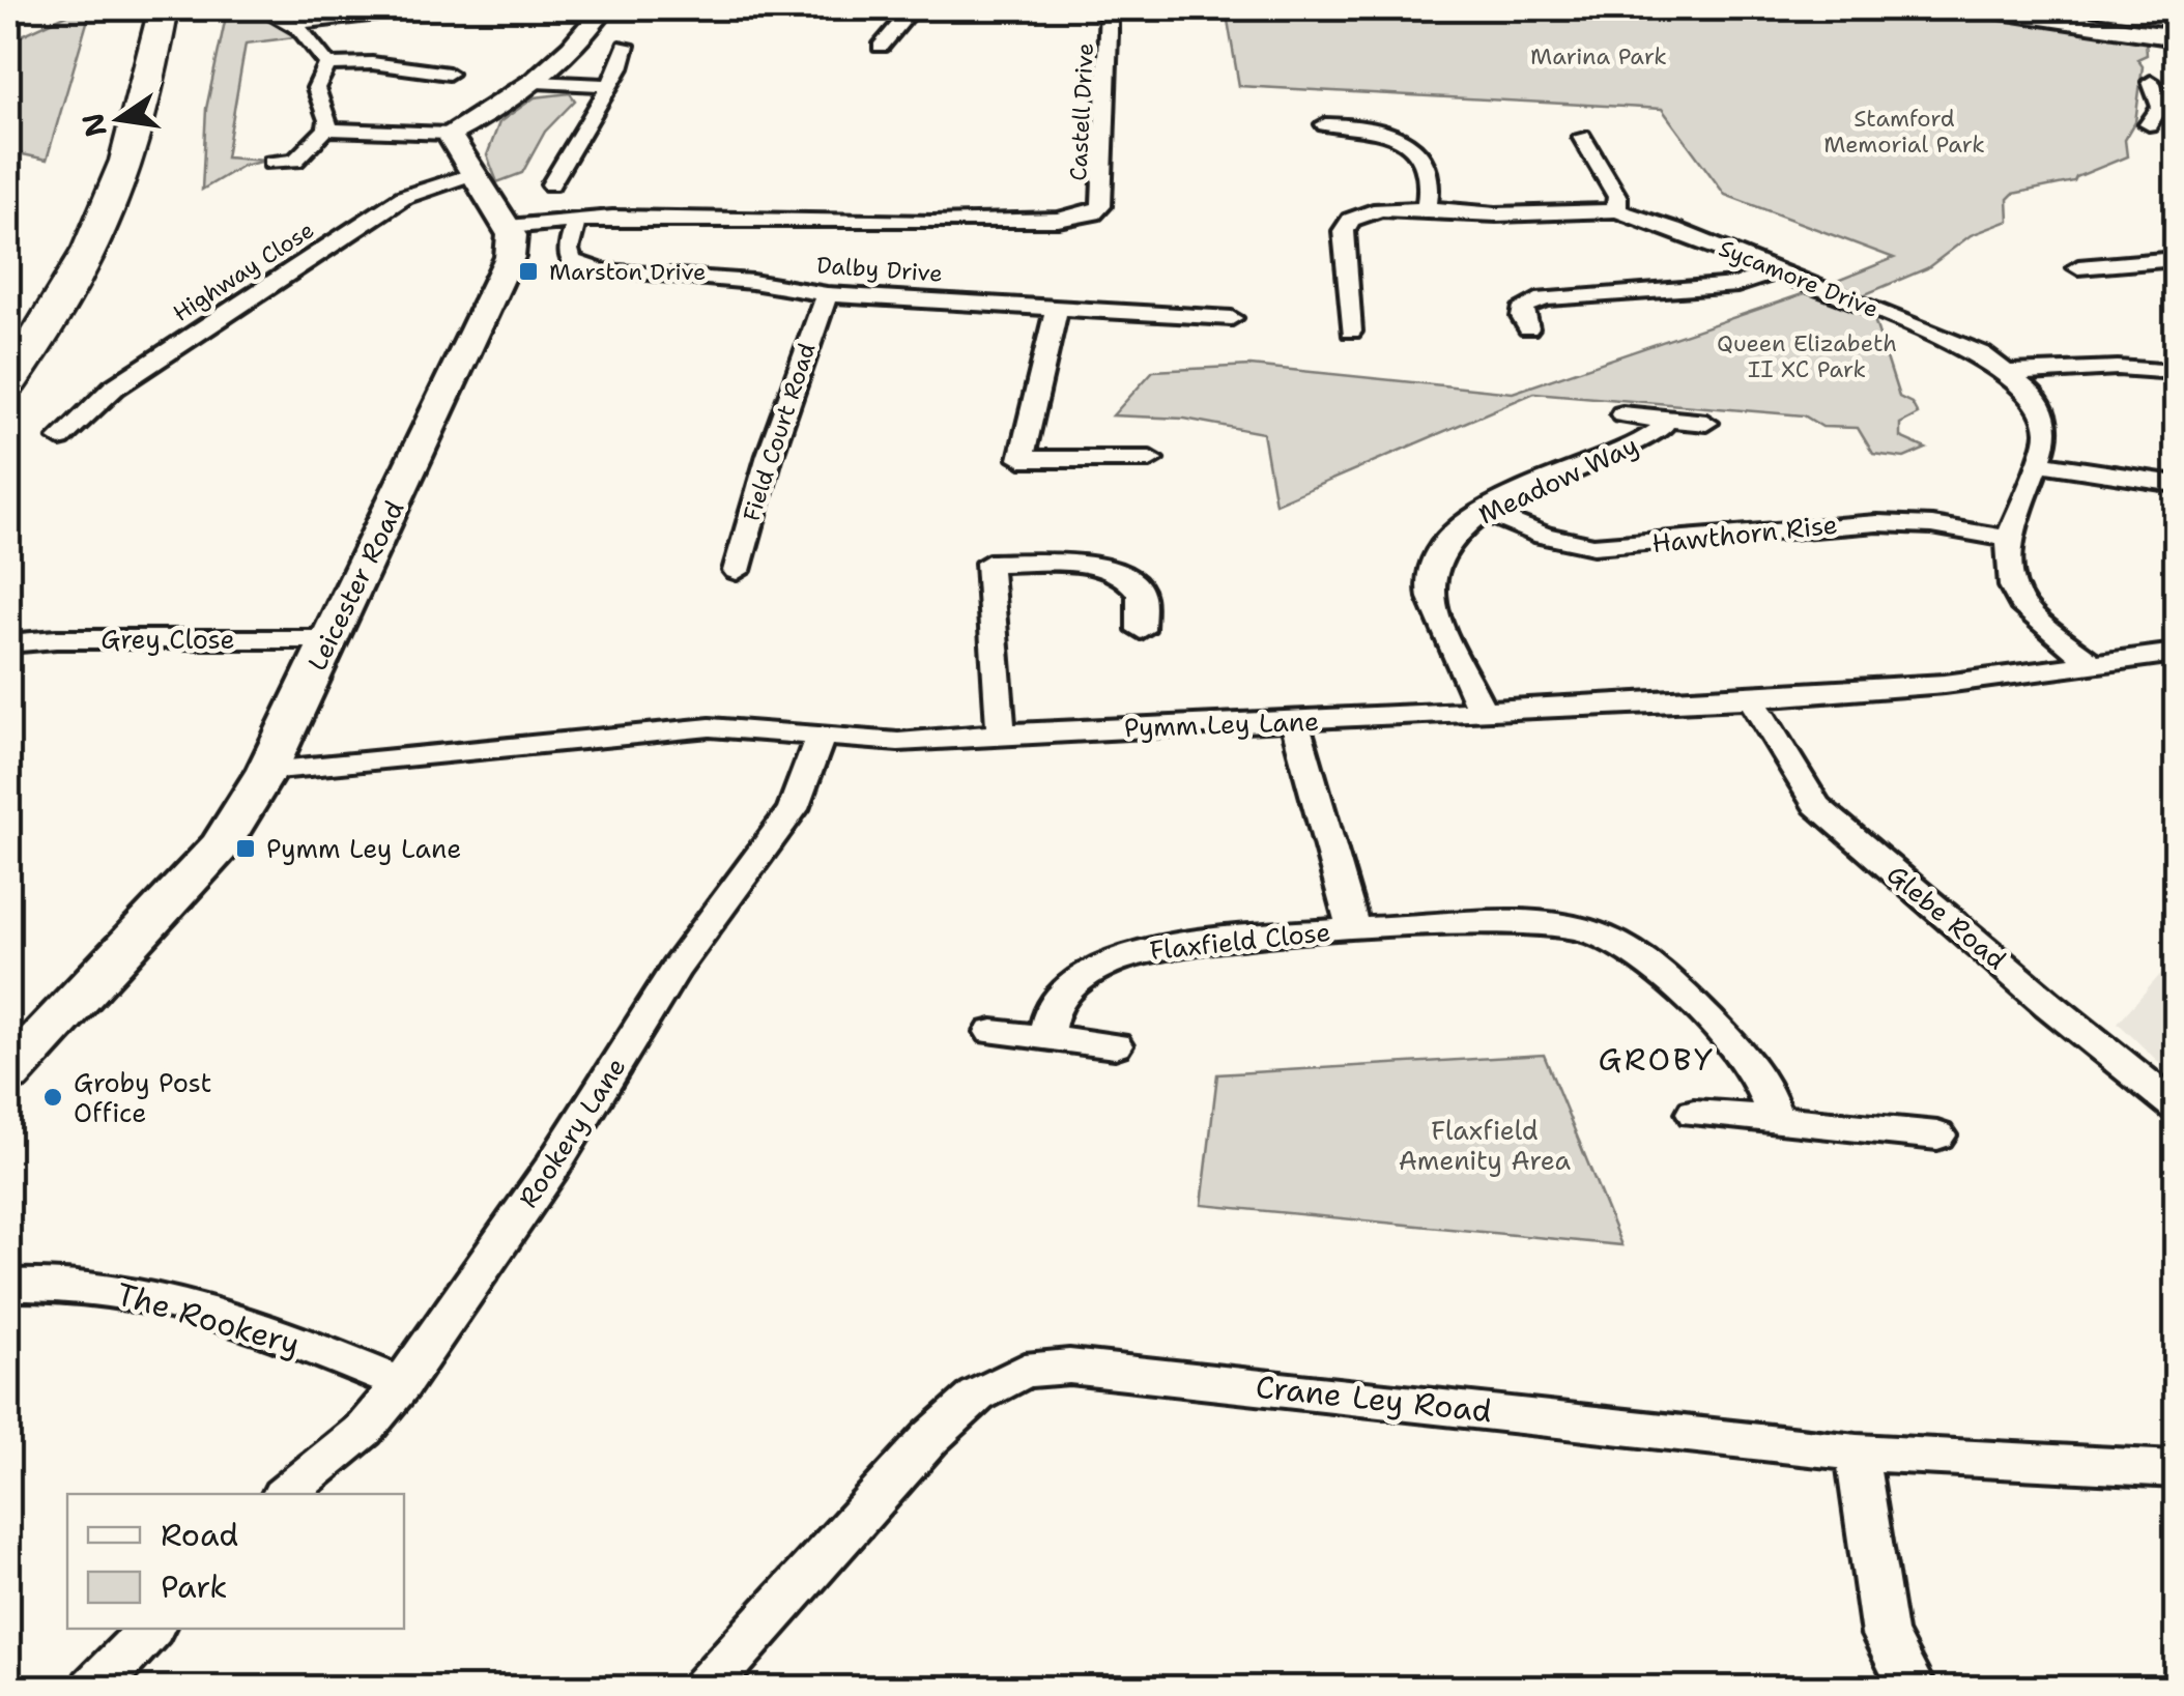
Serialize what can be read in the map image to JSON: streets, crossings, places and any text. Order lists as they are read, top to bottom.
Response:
{
  "streets": {
    "street": [
      "Castell Drive",
      "Dalby Drive",
      "Highway Close",
      "Sycamore Drive",
      "Field Court Road",
      "Meadow Way",
      "Hawthorn Rise",
      "Leicester Road",
      "Grey Close",
      "Pymm Ley Lane",
      "Glebe Road",
      "Flaxfield Close",
      "Rookery Lane",
      "The Rookery",
      "Crane Ley Road"
    ]
  },
  "crossings": [
    ["Castell Drive", "Dalby Drive"],
    ["Dalby Drive", "Field Court Road"],
    ["Sycamore Drive", "Hawthorn Rise"],
    ["Meadow Way", "Hawthorn Rise"],
    ["Meadow Way", "Pymm Ley Lane"],
    ["Leicester Road", "Grey Close"],
    ["Leicester Road", "Pymm Ley Lane"],
    ["Pymm Ley Lane", "Glebe Road"],
    ["Pymm Ley Lane", "Flaxfield Close"],
    ["Pymm Ley Lane", "Rookery Lane"],
    ["Rookery Lane", "The Rookery"]
  ],
  "districts": ["GROBY"],
  "parks": [
    "Marina Park",
    "Stamford Memorial Park",
    "Queen Elizabeth II XC Park",
    "Flaxfield Amenity Area"
  ],
  "places": {
    "transit": ["Marston Drive", "Pymm Ley Lane"],
    "other": ["Groby Post Office"]
  },
  "legend": ["Road", "Park"],
  "north": "left"
}
